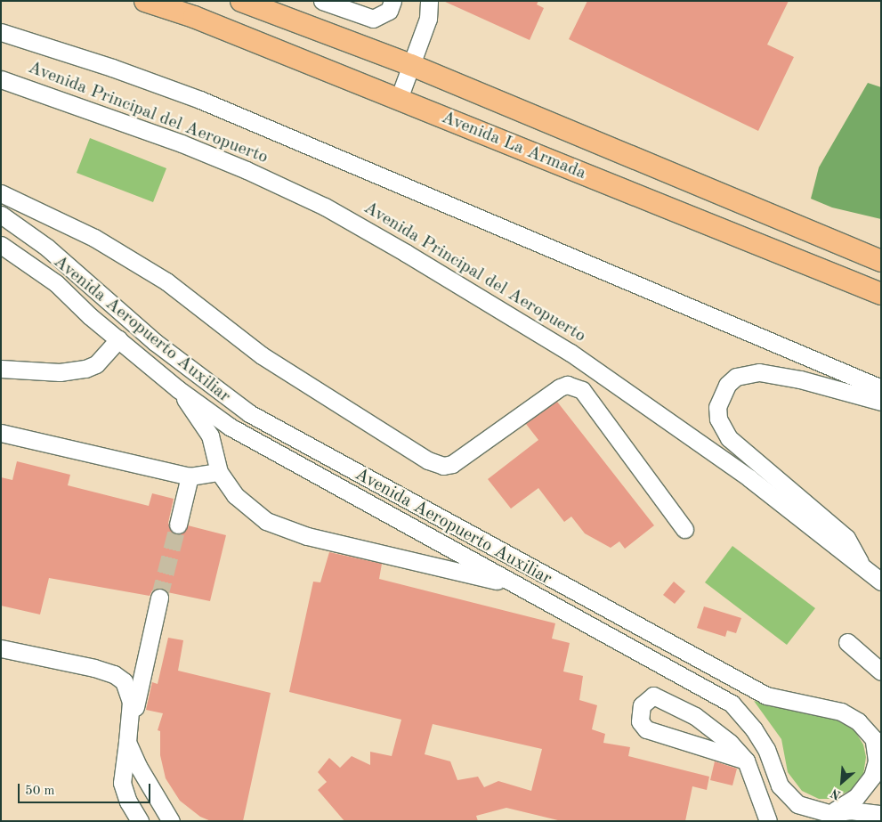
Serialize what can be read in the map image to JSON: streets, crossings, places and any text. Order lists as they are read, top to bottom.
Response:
{
  "streets": {
    "main road": ["Avenida La Armada"],
    "lane": ["Avenida Principal del Aeropuerto", "Avenida Aeropuerto Auxiliar"]
  },
  "scale_bar": "50 m",
  "north": "bottom left"
}
